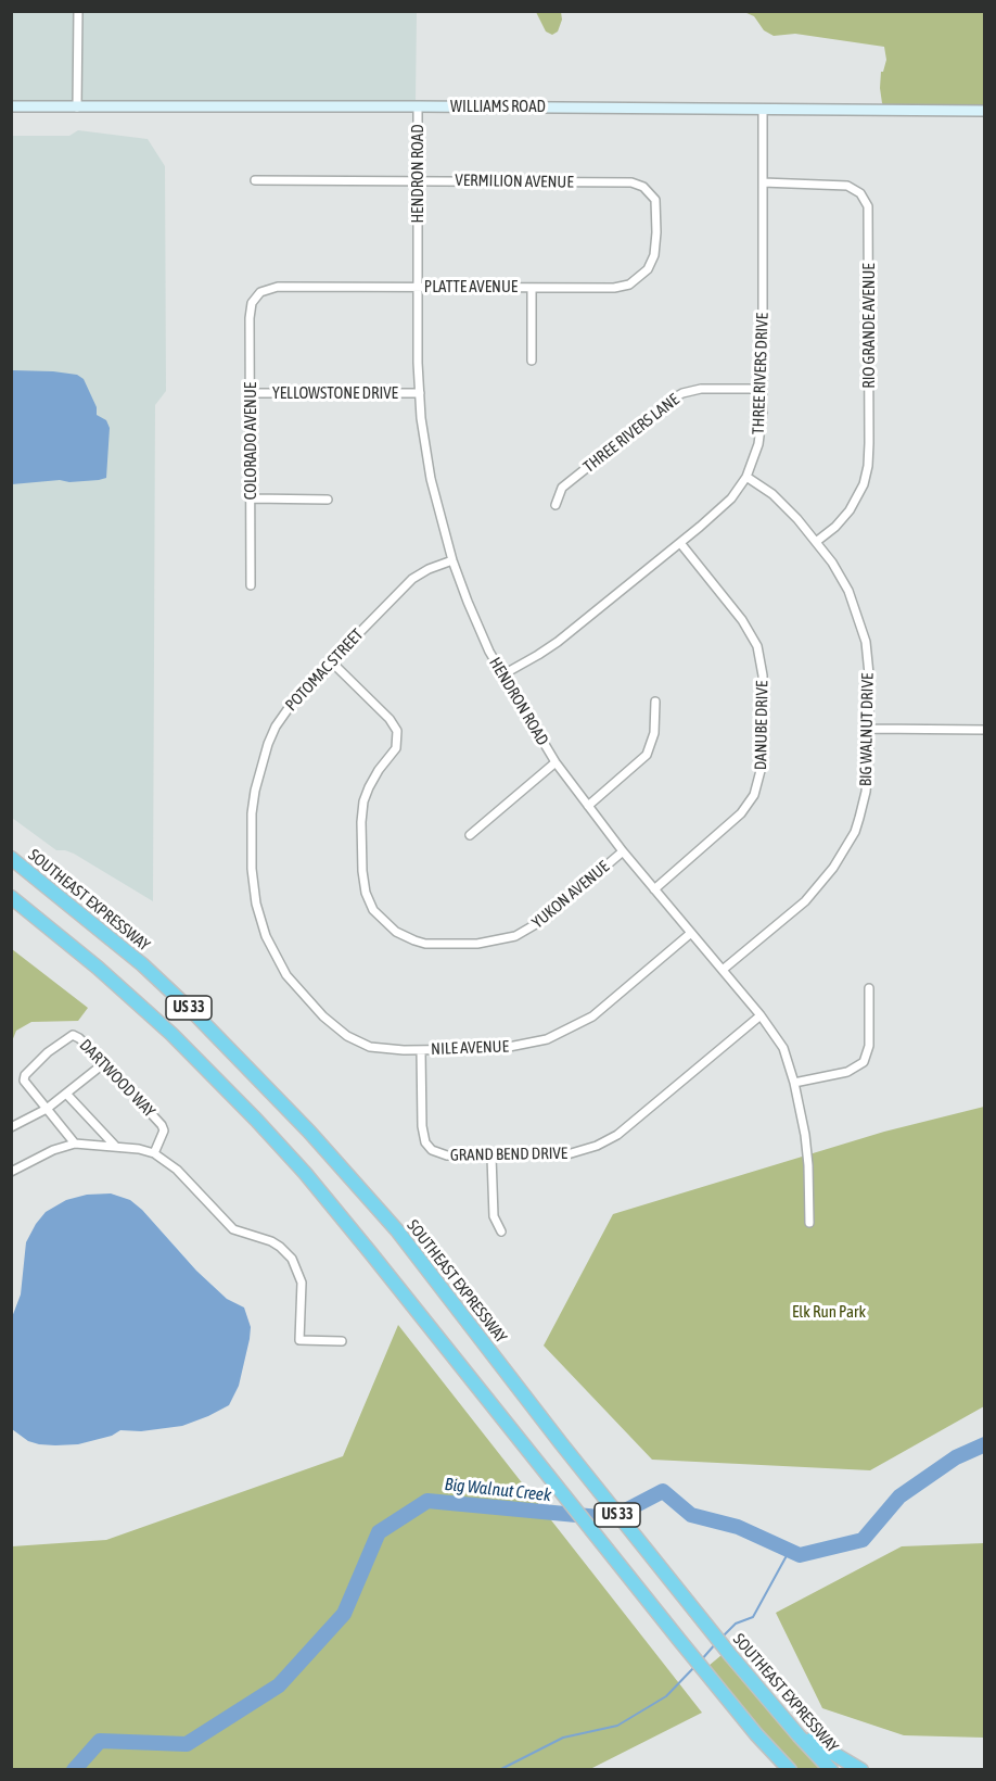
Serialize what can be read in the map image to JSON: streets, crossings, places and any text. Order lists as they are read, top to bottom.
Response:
{
  "streets": {
    "highway": ["SOUTHEAST EXPRESSWAY", "US 33"],
    "main road": ["WILLIAMS ROAD"],
    "street": [
      "HENDRON ROAD",
      "VERMILION AVENUE",
      "PLATTE AVENUE",
      "RIO GRANDE AVENUE",
      "THREE RIVERS DRIVE",
      "YELLOWSTONE DRIVE",
      "THREE RIVERS LANE",
      "COLORADO AVENUE",
      "POTOMAC STREET",
      "DANUBE DRIVE",
      "BIG WALNUT DRIVE",
      "YUKON AVENUE",
      "NILE AVENUE",
      "DARTWOOD WAY",
      "GRAND BEND DRIVE"
    ]
  },
  "crossings": [
    ["WILLIAMS ROAD", "HENDRON ROAD"],
    ["WILLIAMS ROAD", "THREE RIVERS DRIVE"],
    ["HENDRON ROAD", "VERMILION AVENUE"],
    ["HENDRON ROAD", "PLATTE AVENUE"],
    ["HENDRON ROAD", "THREE RIVERS DRIVE"],
    ["HENDRON ROAD", "YELLOWSTONE DRIVE"],
    ["HENDRON ROAD", "POTOMAC STREET"],
    ["HENDRON ROAD", "DANUBE DRIVE"],
    ["HENDRON ROAD", "BIG WALNUT DRIVE"],
    ["HENDRON ROAD", "YUKON AVENUE"],
    ["HENDRON ROAD", "NILE AVENUE"],
    ["HENDRON ROAD", "GRAND BEND DRIVE"],
    ["VERMILION AVENUE", "PLATTE AVENUE"],
    ["PLATTE AVENUE", "COLORADO AVENUE"],
    ["RIO GRANDE AVENUE", "THREE RIVERS DRIVE"],
    ["RIO GRANDE AVENUE", "BIG WALNUT DRIVE"],
    ["THREE RIVERS DRIVE", "THREE RIVERS LANE"],
    ["THREE RIVERS DRIVE", "DANUBE DRIVE"],
    ["THREE RIVERS DRIVE", "BIG WALNUT DRIVE"],
    ["YELLOWSTONE DRIVE", "COLORADO AVENUE"],
    ["POTOMAC STREET", "YUKON AVENUE"],
    ["POTOMAC STREET", "NILE AVENUE"],
    ["NILE AVENUE", "GRAND BEND DRIVE"]
  ],
  "water": ["Big Walnut Creek"],
  "parks": ["Elk Run Park"]
}
